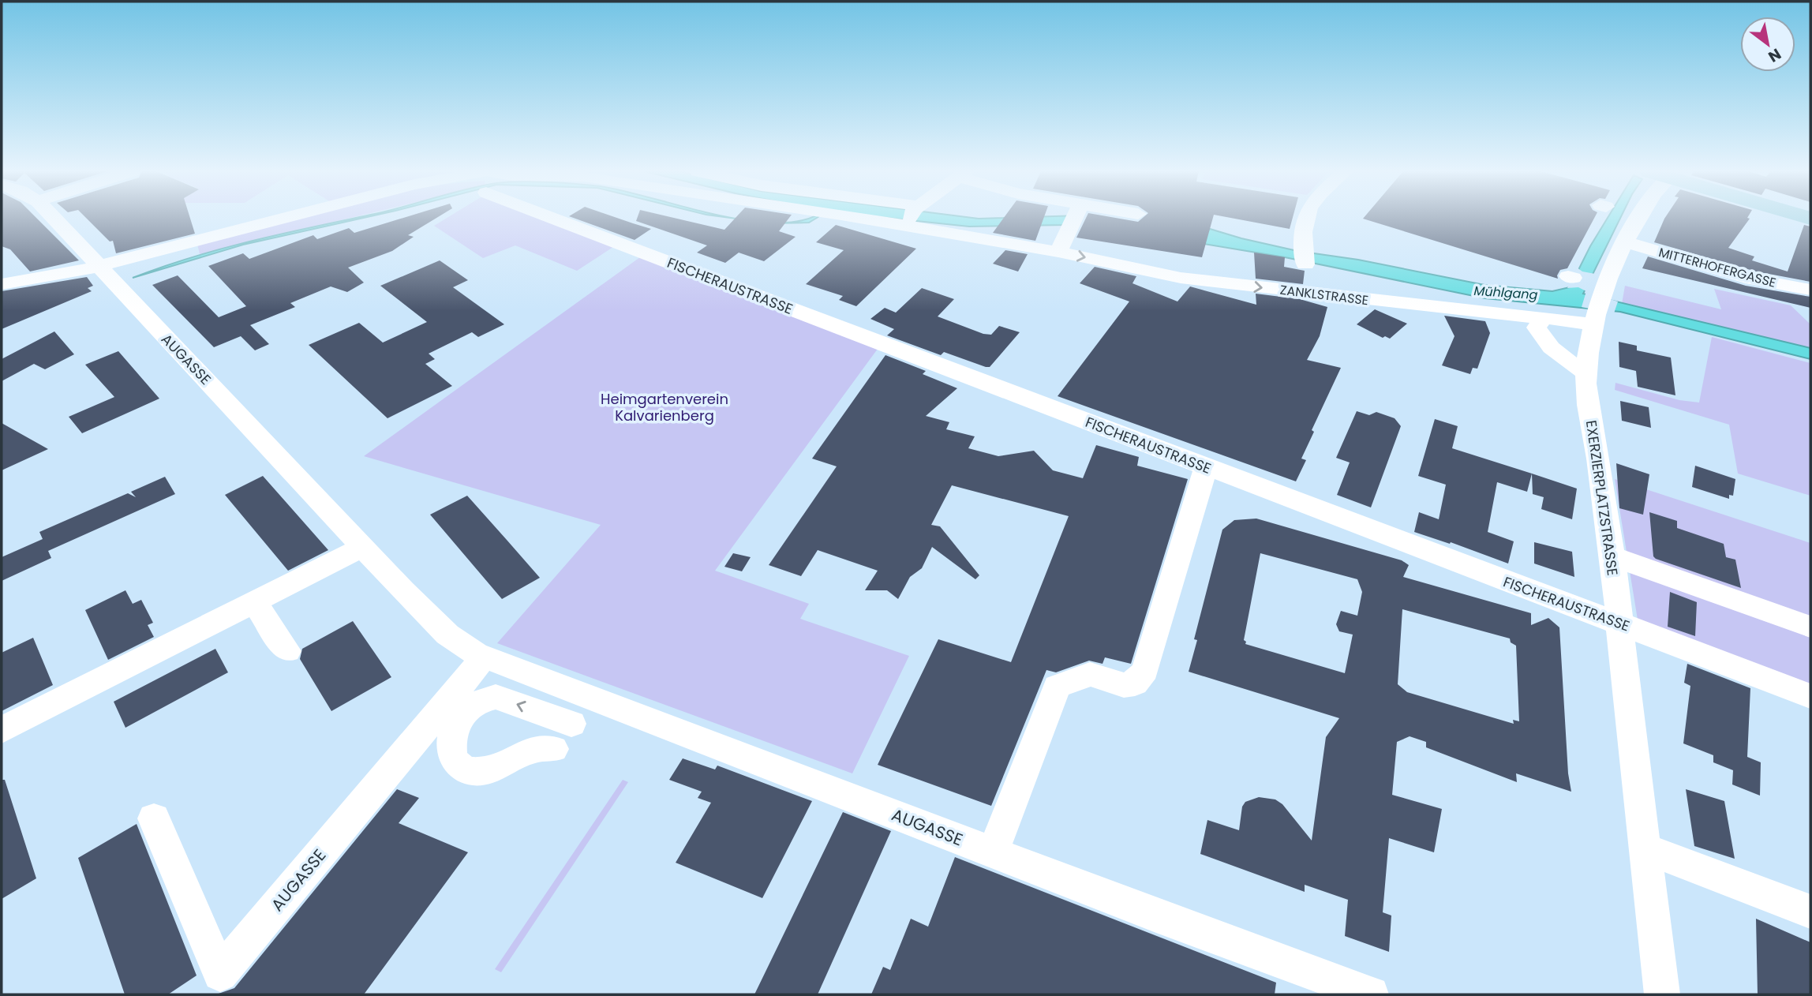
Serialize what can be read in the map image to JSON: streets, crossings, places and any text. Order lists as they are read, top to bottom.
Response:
{
  "streets": {
    "street": [
      "MITTERHOFERGASSE",
      "FISCHERAUSTRASSE",
      "ZANKLSTRASSE",
      "AUGASSE",
      "EXERZIERPLATZSTRASSE"
    ]
  },
  "crossings": [
    ["MITTERHOFERGASSE", "EXERZIERPLATZSTRASSE"],
    ["FISCHERAUSTRASSE", "EXERZIERPLATZSTRASSE"],
    ["ZANKLSTRASSE", "EXERZIERPLATZSTRASSE"]
  ],
  "one_way": ["ZANKLSTRASSE"],
  "water": ["Mühlgang"],
  "parks": ["Heimgartenverein Kalvarienberg"],
  "north": "bottom right"
}
